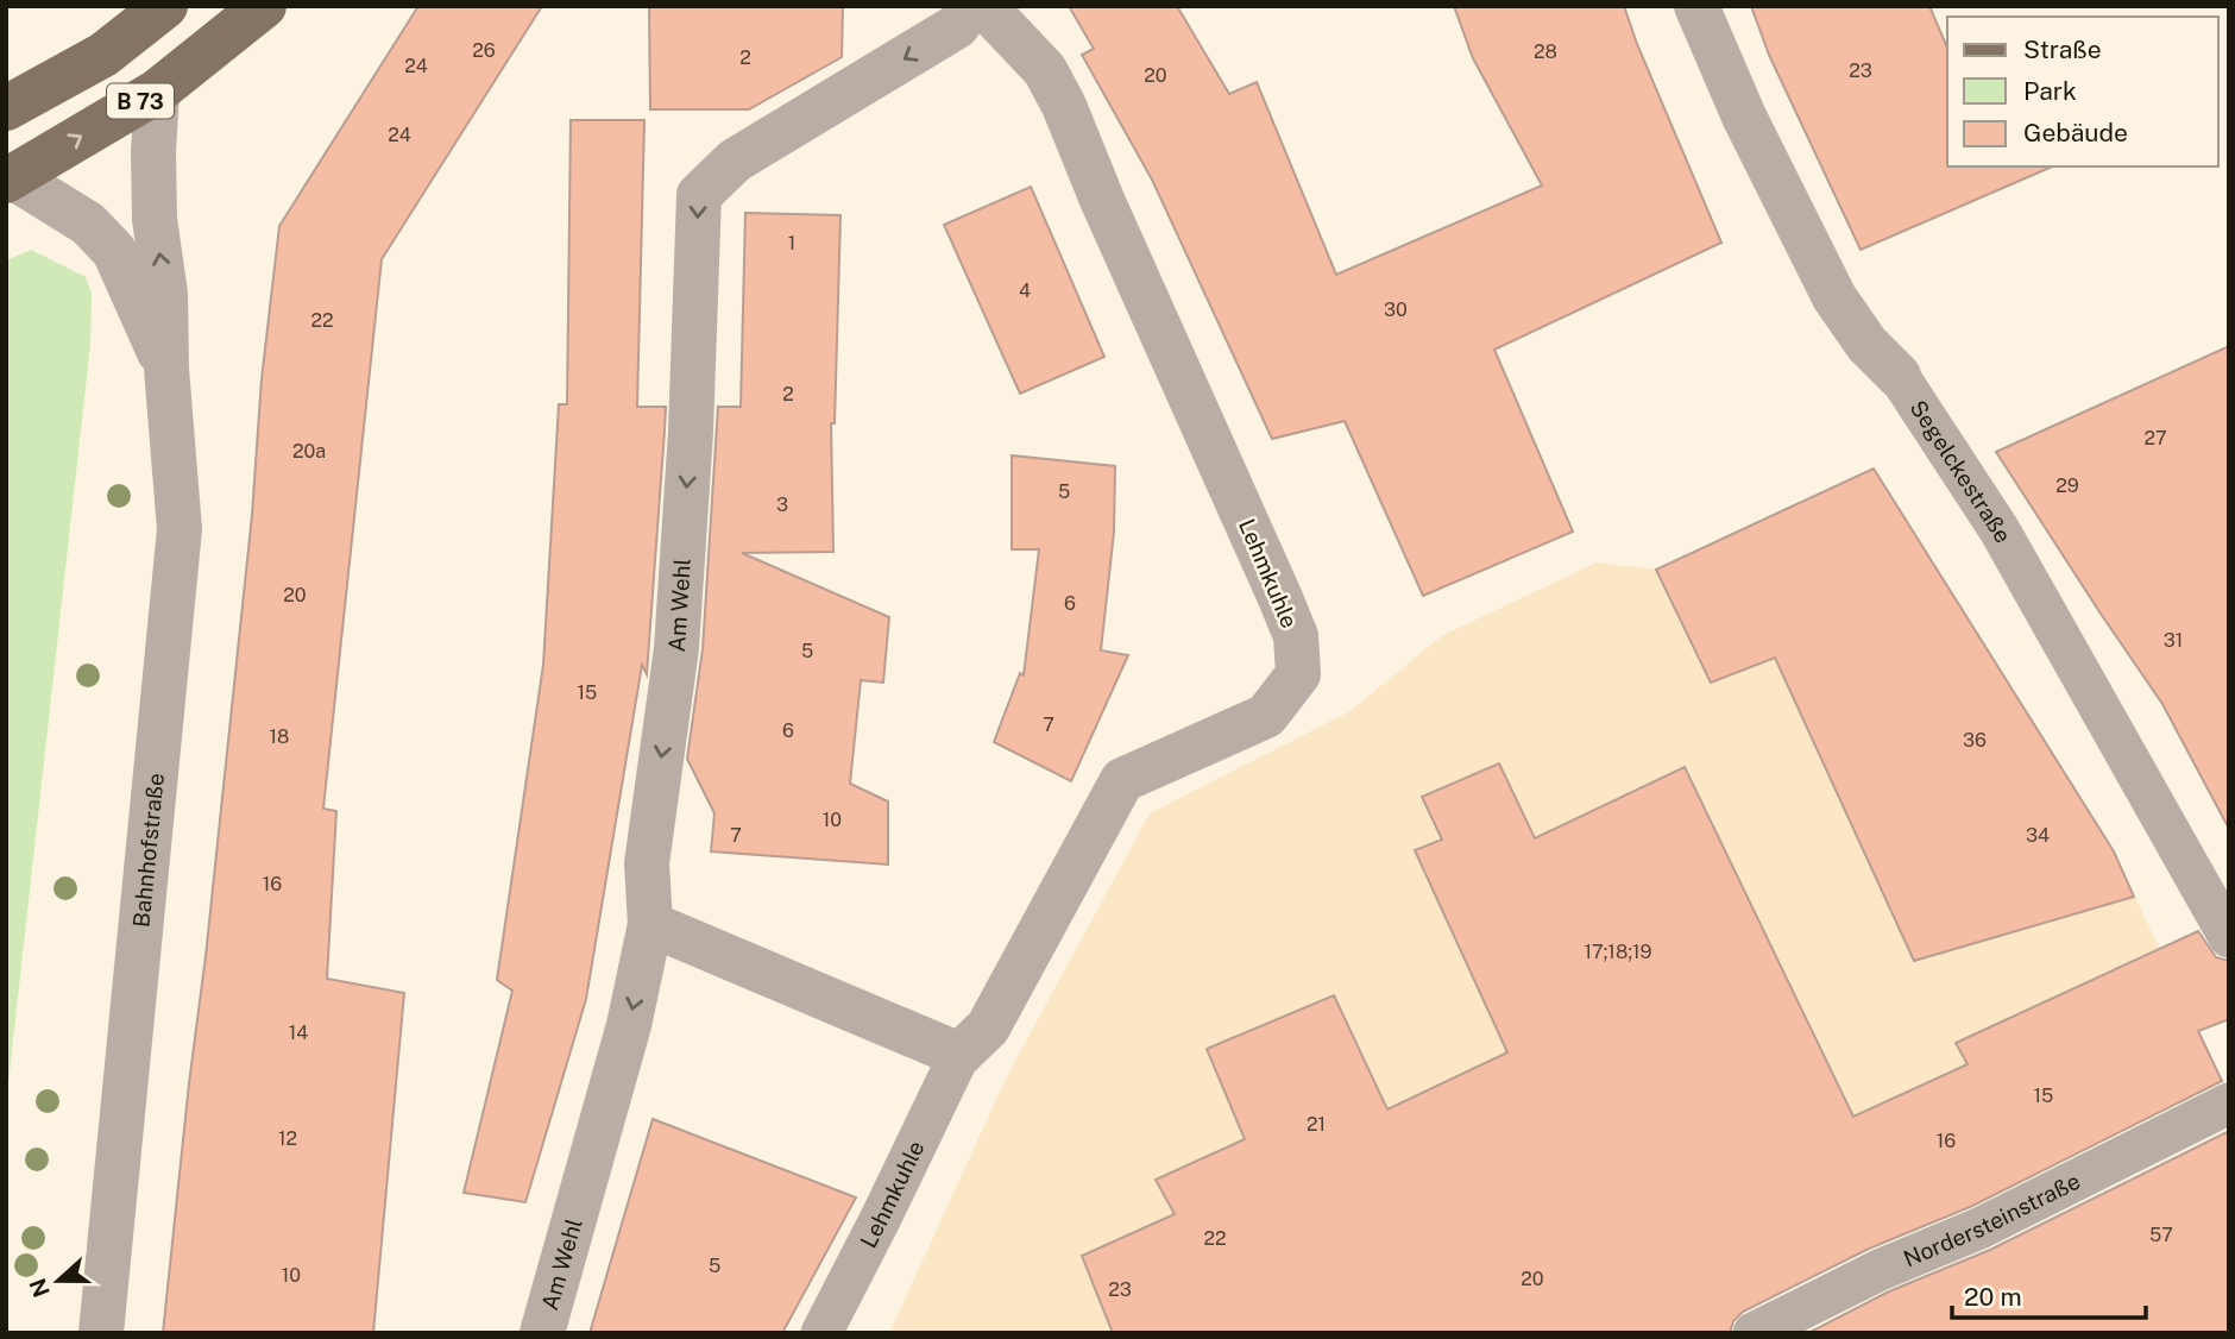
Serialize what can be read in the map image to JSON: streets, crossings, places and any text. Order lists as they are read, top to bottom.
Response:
{
  "streets": {
    "main road": ["B 73"],
    "street": [
      "Segelckestraße",
      "Lehmkuhle",
      "Am Wehl",
      "Bahnhofstraße",
      "Nordersteinstraße"
    ]
  },
  "crossings": [
    ["B 73", "Bahnhofstraße"]
  ],
  "one_way": ["Am Wehl"],
  "house_numbers": [
    "26",
    "28",
    "2",
    "24",
    "23",
    "20",
    "24",
    "1",
    "4",
    "30",
    "22",
    "2",
    "27",
    "20a",
    "29",
    "5",
    "3",
    "20",
    "6",
    "31",
    "5",
    "15",
    "7",
    "6",
    "18",
    "36",
    "10",
    "7",
    "34",
    "16",
    "17;18;19",
    "14",
    "15",
    "21",
    "12",
    "16",
    "57",
    "22",
    "5",
    "10",
    "20",
    "23"
  ],
  "legend": ["Straße", "Park", "Gebäude"],
  "scale_bar": "20 m",
  "north": "left"
}
